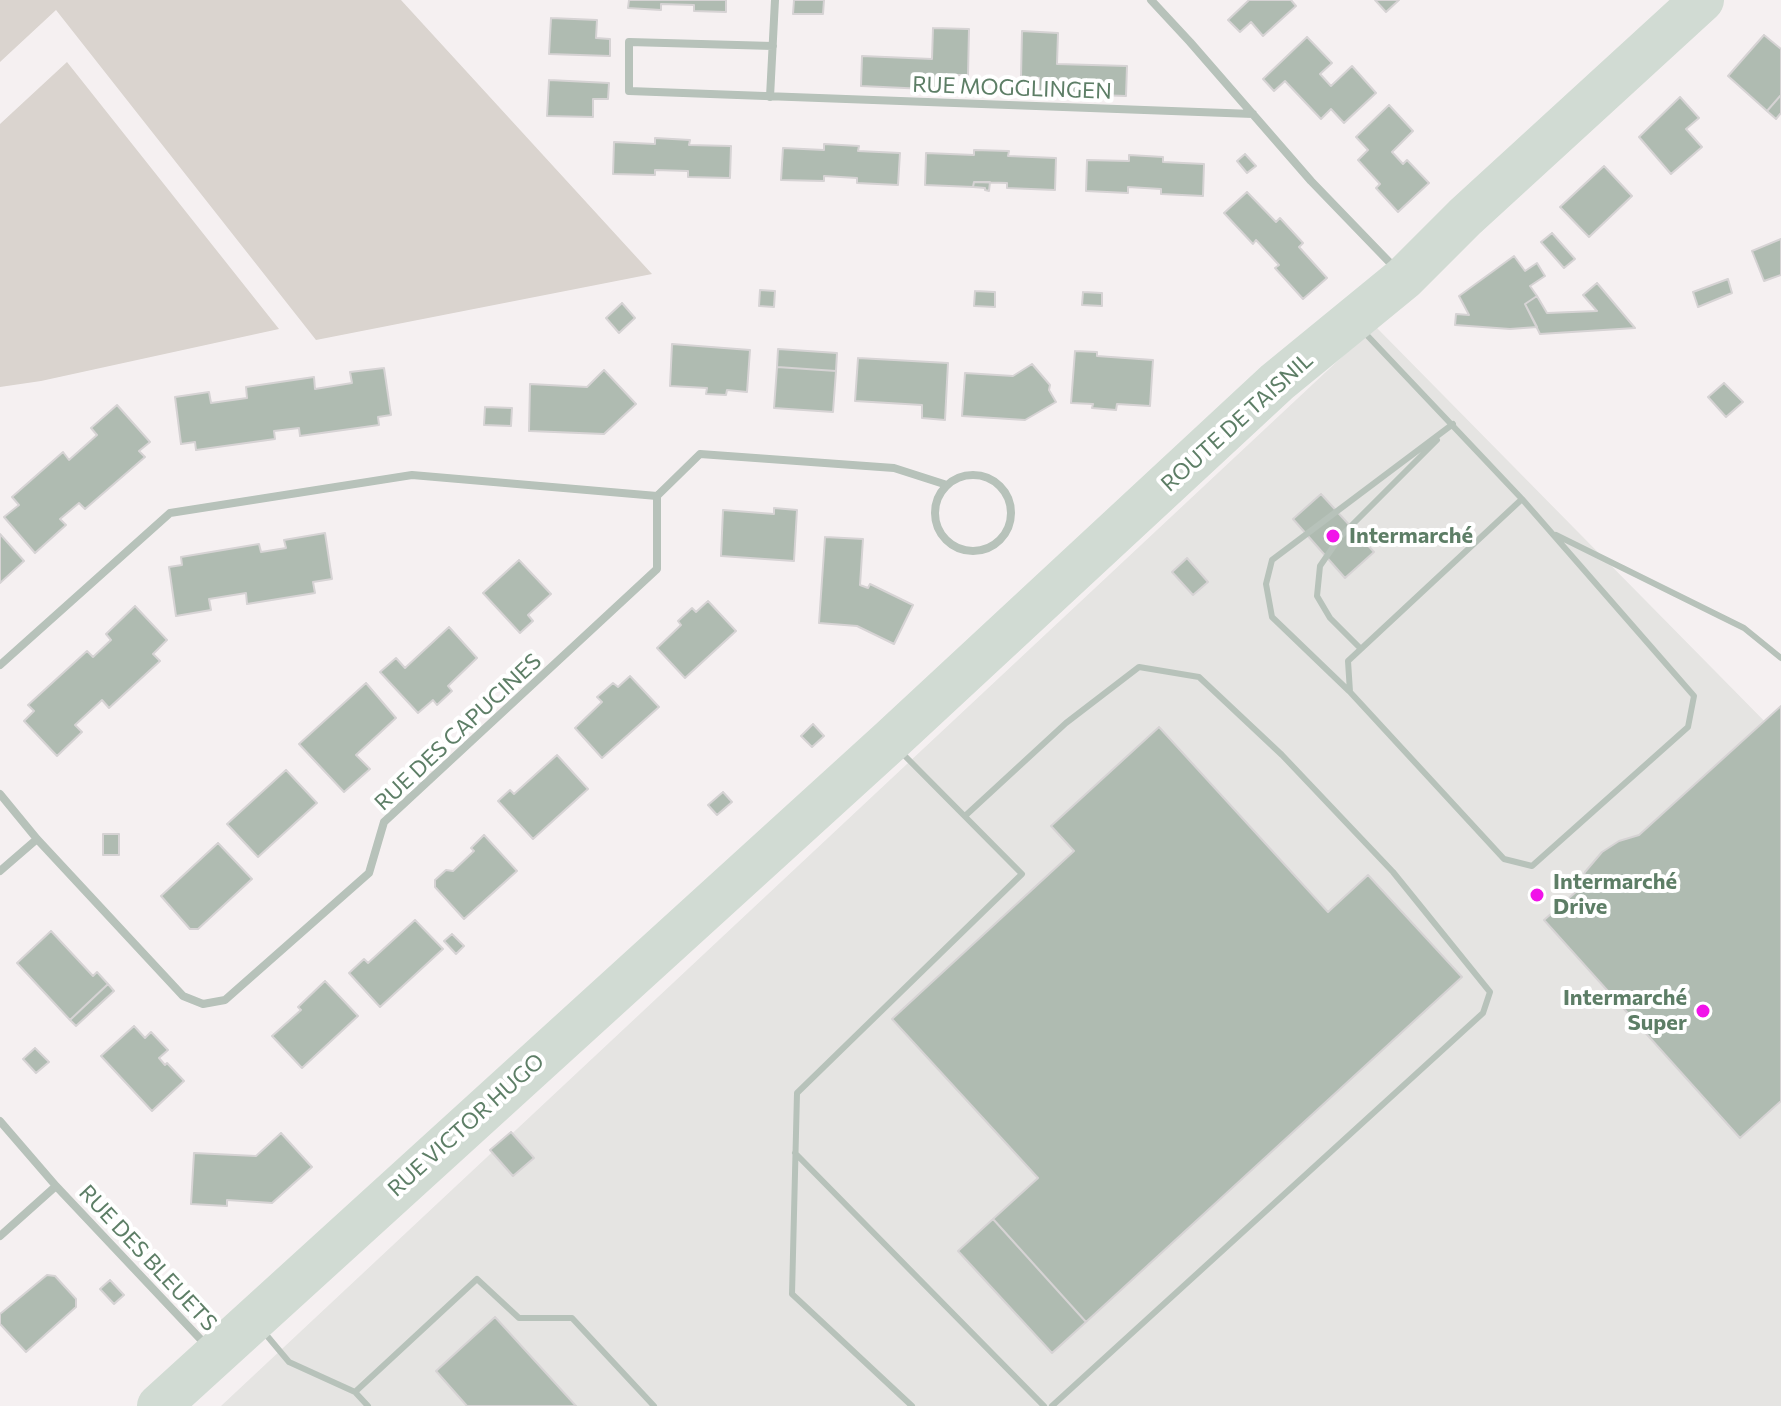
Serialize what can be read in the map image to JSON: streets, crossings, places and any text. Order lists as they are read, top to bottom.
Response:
{
  "streets": {
    "street": [
      "RUE MOGGLINGEN",
      "ROUTE DE TAISNIL",
      "RUE DES CAPUCINES",
      "RUE VICTOR HUGO",
      "RUE DES BLEUETS"
    ]
  },
  "crossings": [
    ["ROUTE DE TAISNIL", "RUE VICTOR HUGO"],
    ["RUE VICTOR HUGO", "RUE DES BLEUETS"]
  ],
  "places": ["Intermarché", "Intermarché Drive", "Intermarché Super"]
}
